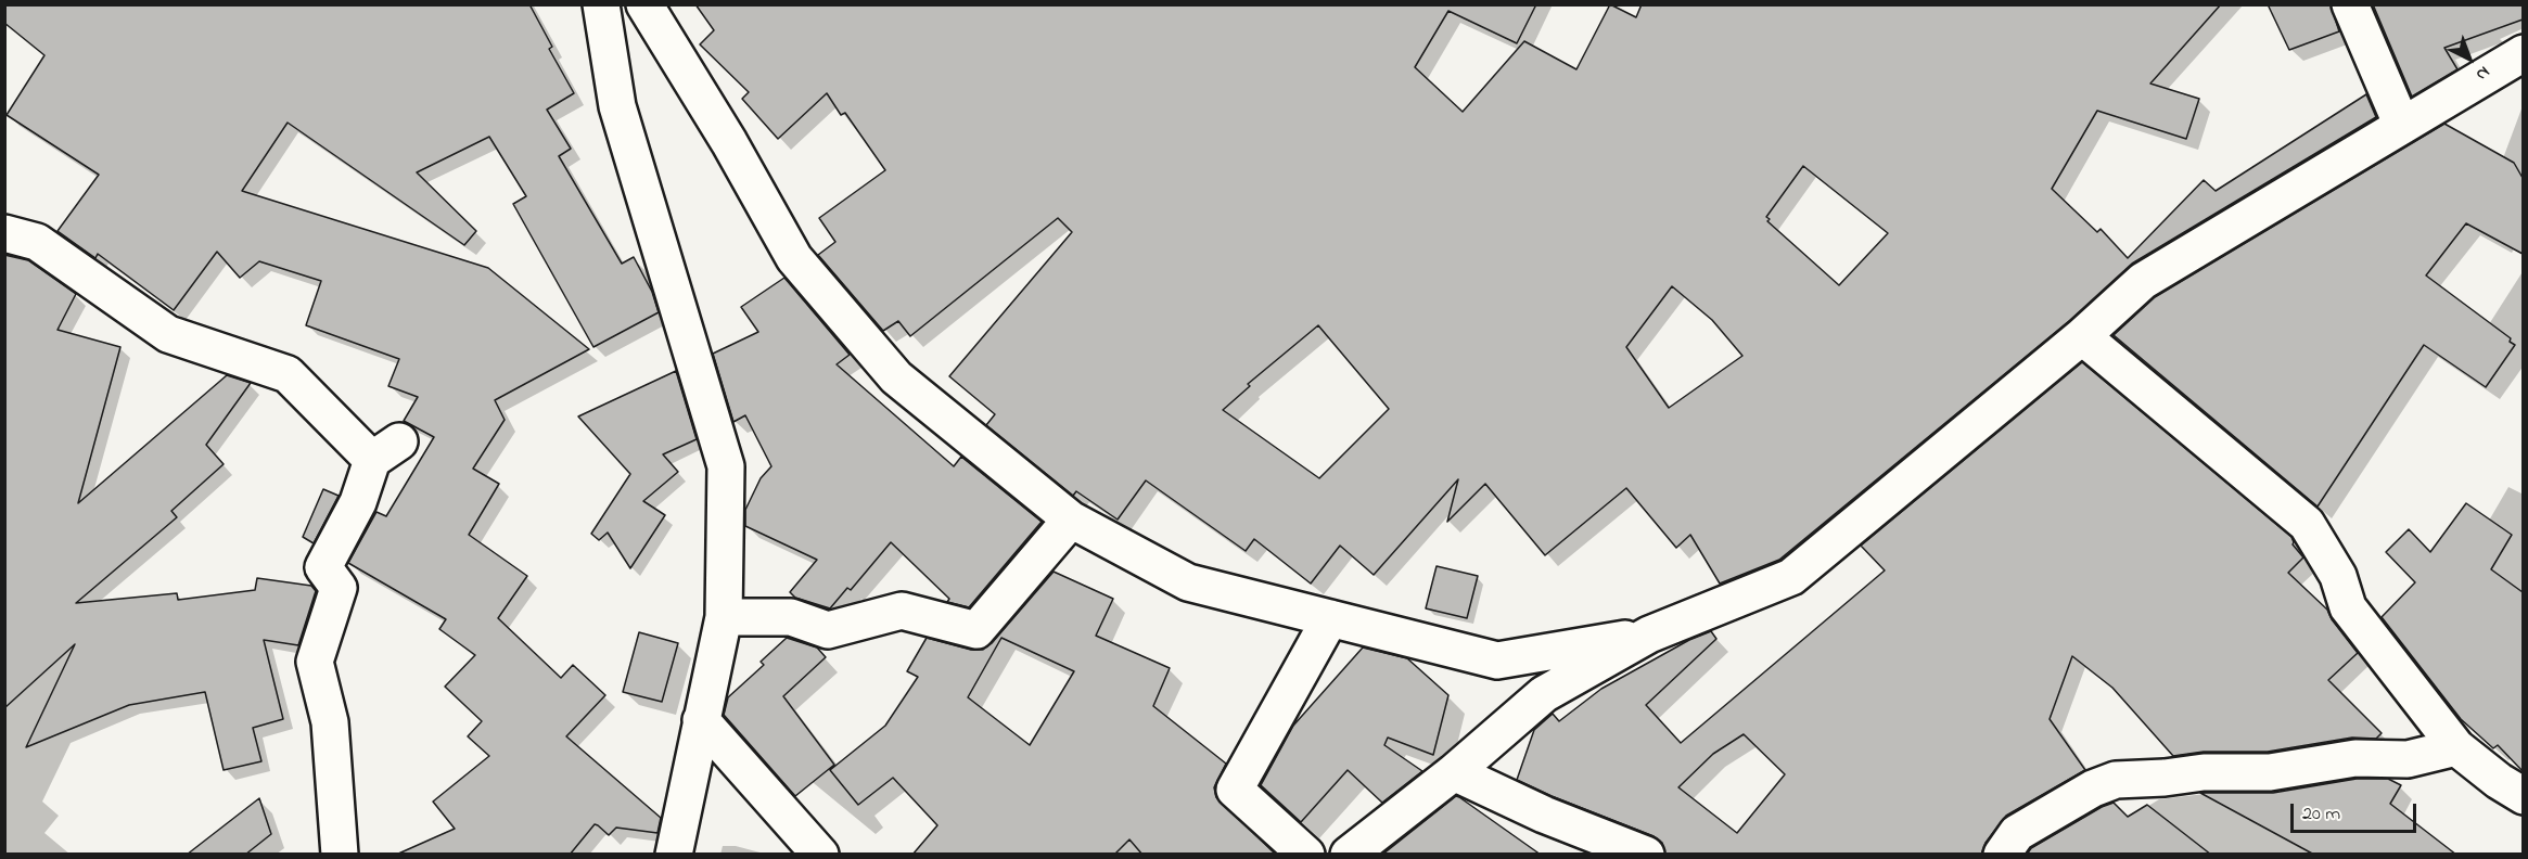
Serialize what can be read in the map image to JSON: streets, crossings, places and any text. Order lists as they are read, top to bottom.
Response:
{
  "scale_bar": "20 m",
  "north": "bottom right"
}
